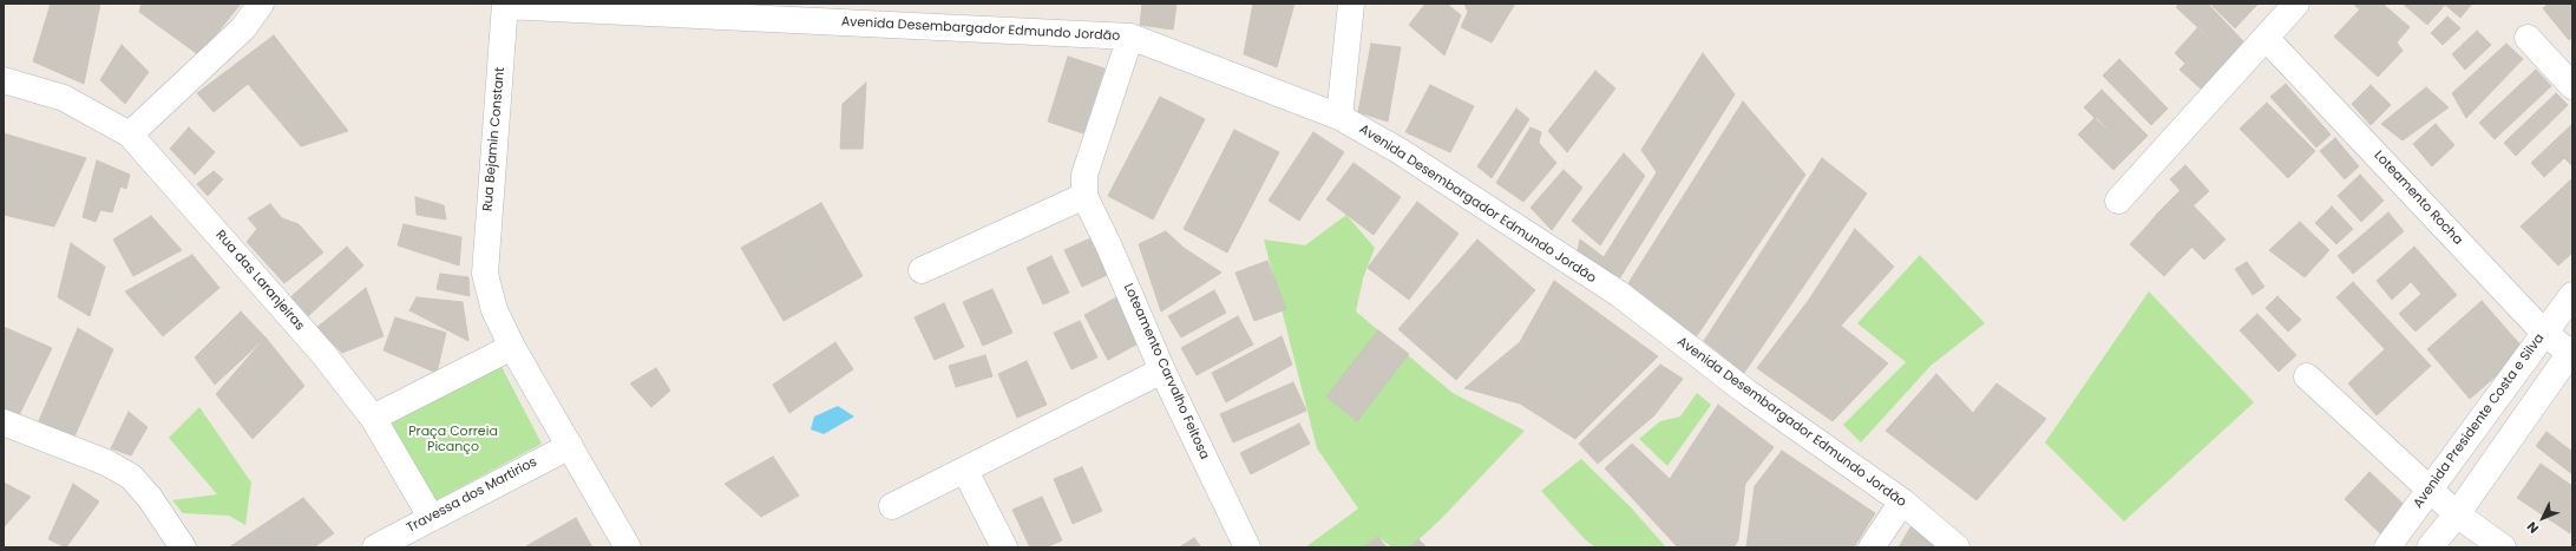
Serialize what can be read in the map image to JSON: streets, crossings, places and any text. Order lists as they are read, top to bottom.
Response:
{
  "streets": {
    "street": [
      "Avenida Desembargador Edmundo Jordão",
      "Rua Bejamin Constant",
      "Loteamento Rocha",
      "Rua das Laranjeiras",
      "Loteamento Carvalho Feitosa",
      "Avenida Presidente Costa e Silva",
      "Travessa dos Martirios"
    ]
  },
  "crossings": [
    ["Avenida Desembargador Edmundo Jordão", "Rua Bejamin Constant"],
    ["Avenida Desembargador Edmundo Jordão", "Loteamento Carvalho Feitosa"],
    ["Rua Bejamin Constant", "Travessa dos Martirios"],
    ["Loteamento Rocha", "Avenida Presidente Costa e Silva"],
    ["Rua das Laranjeiras", "Travessa dos Martirios"]
  ],
  "parks": ["Praça Correia Picanço"],
  "north": "bottom left"
}
